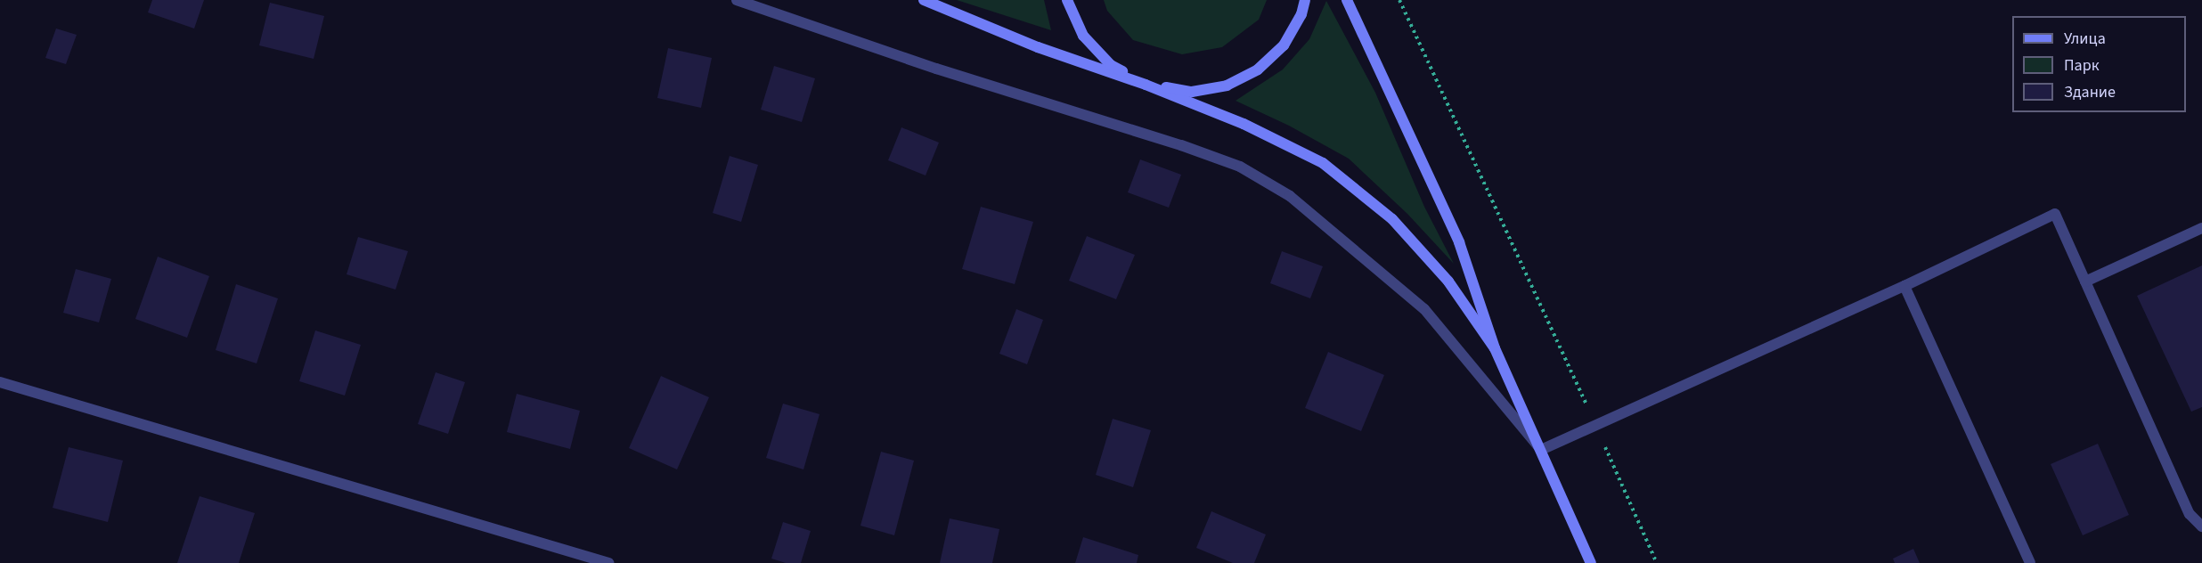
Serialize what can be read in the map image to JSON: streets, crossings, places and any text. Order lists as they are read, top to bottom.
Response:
{
  "legend": ["Улица", "Парк", "Здание"]
}
